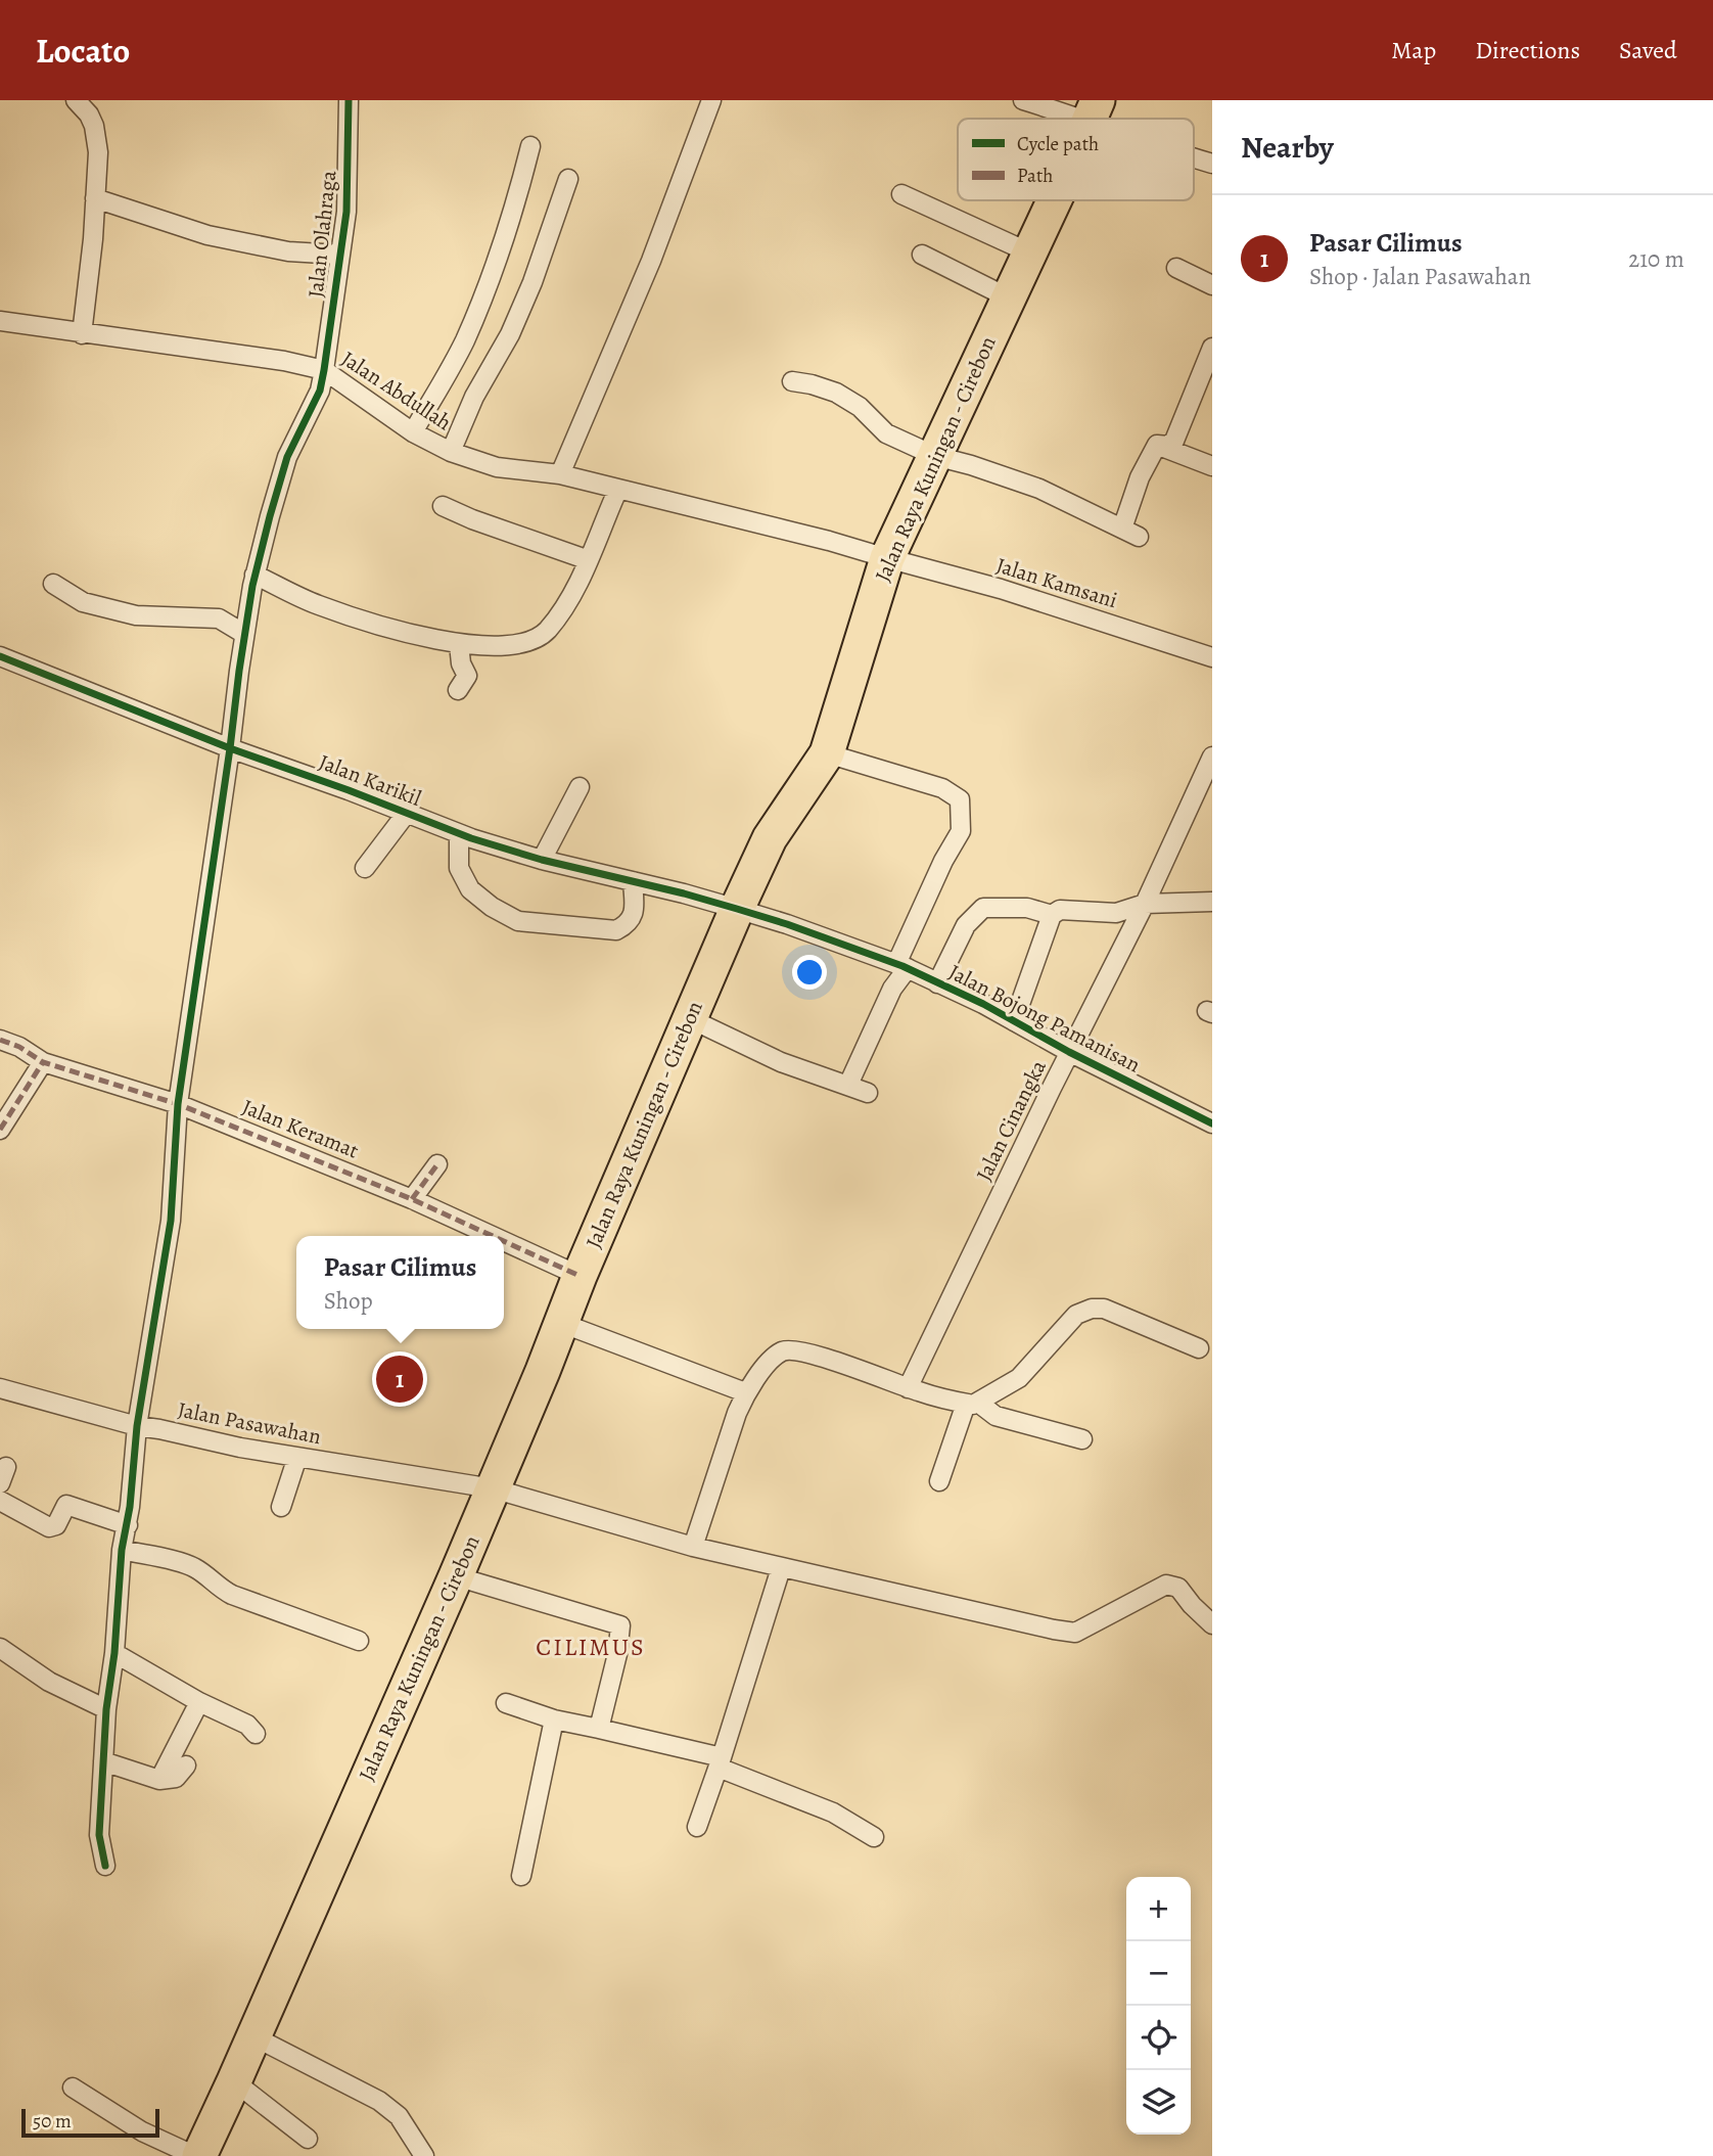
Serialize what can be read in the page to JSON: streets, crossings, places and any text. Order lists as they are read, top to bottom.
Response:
{
  "streets": {
    "highway": ["Jalan Raya Kuningan - Cirebon"],
    "street": [
      "Jalan Olahraga",
      "Jalan Abdullah",
      "Jalan Kamsani",
      "Jalan Karikil",
      "Jalan Bojong Pamanisan",
      "Jalan Cinangka",
      "Jalan Keramat",
      "Jalan Pasawahan"
    ]
  },
  "crossings": [
    ["Jalan Olahraga", "Jalan Abdullah"],
    ["Jalan Olahraga", "Jalan Karikil"],
    ["Jalan Olahraga", "Jalan Keramat"],
    ["Jalan Olahraga", "Jalan Pasawahan"],
    ["Jalan Abdullah", "Jalan Raya Kuningan - Cirebon"],
    ["Jalan Abdullah", "Jalan Kamsani"],
    ["Jalan Raya Kuningan - Cirebon", "Jalan Kamsani"],
    ["Jalan Raya Kuningan - Cirebon", "Jalan Karikil"],
    ["Jalan Raya Kuningan - Cirebon", "Jalan Bojong Pamanisan"],
    ["Jalan Raya Kuningan - Cirebon", "Jalan Keramat"],
    ["Jalan Raya Kuningan - Cirebon", "Jalan Pasawahan"],
    ["Jalan Karikil", "Jalan Bojong Pamanisan"],
    ["Jalan Bojong Pamanisan", "Jalan Cinangka"]
  ],
  "districts": ["CILIMUS"],
  "legend": ["Cycle path", "Path"],
  "scale_bar": "50 m",
  "page": {
    "header": "Locato",
    "nav": ["Map", "Directions", "Saved"],
    "heading": "Nearby",
    "list": [
      {
        "mark": "1",
        "name": "Pasar Cilimus",
        "note": "Shop · Jalan Pasawahan",
        "value": "210 m"
      }
    ],
    "popup": ["Pasar Cilimus", "Shop"],
    "pins": "1",
    "map_buttons": ["+", "−"],
    "scale": "50 m"
  }
}
